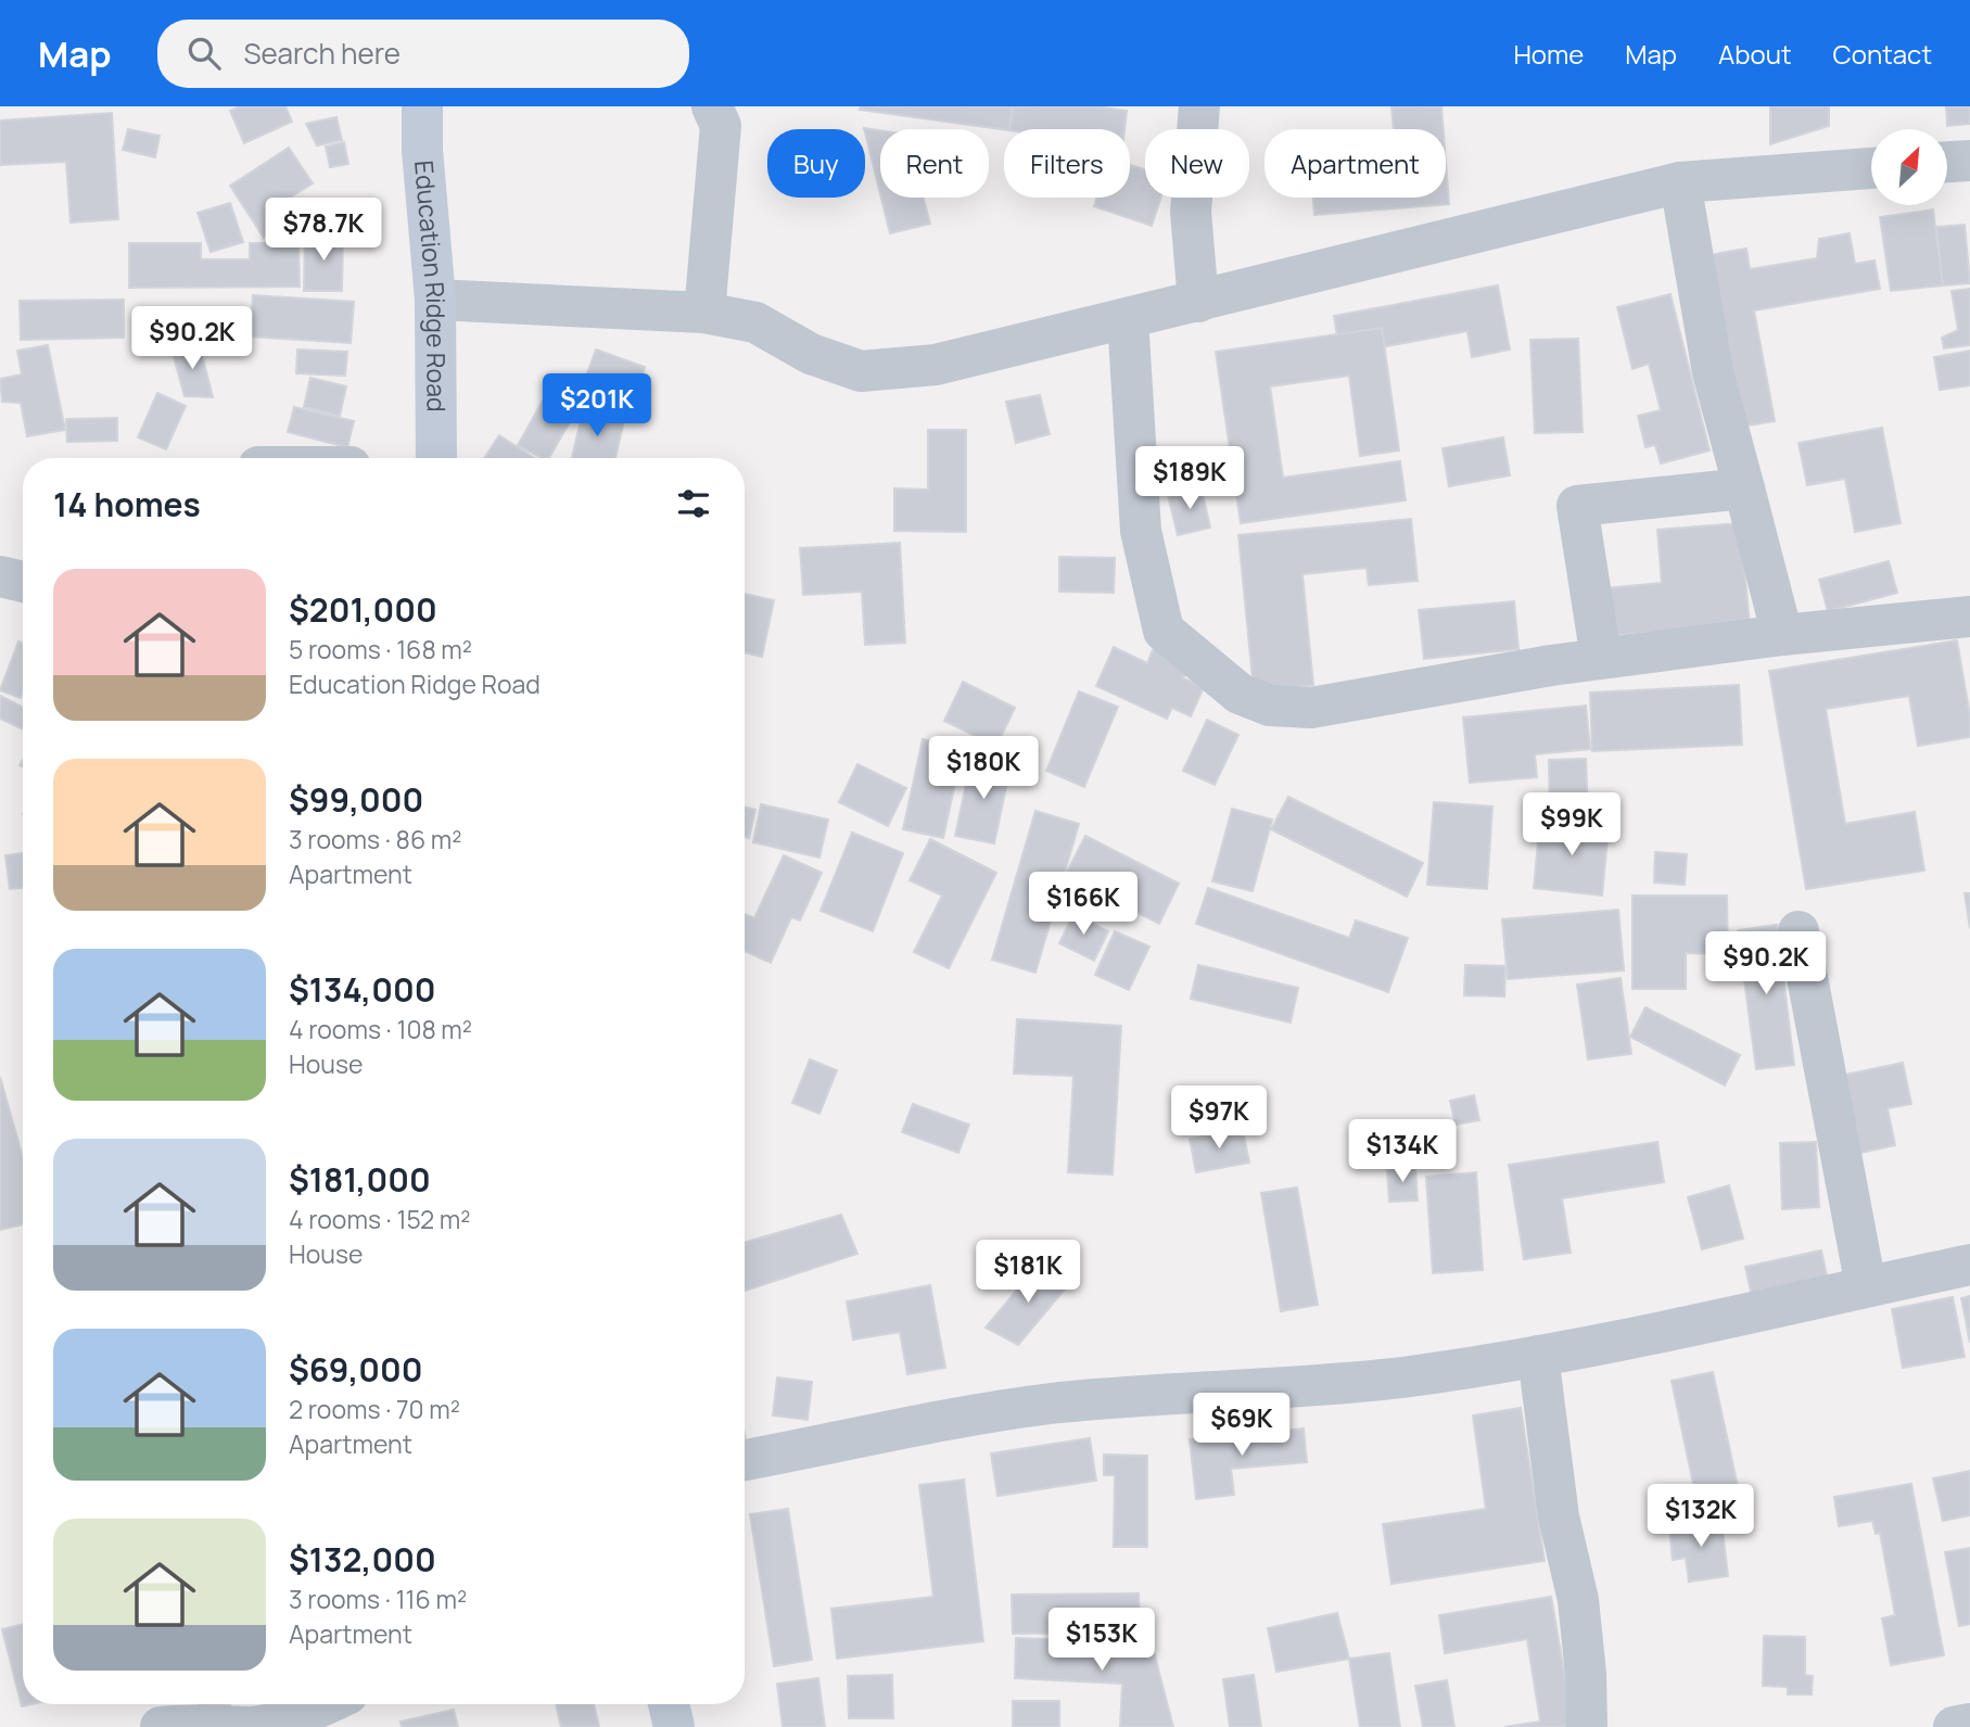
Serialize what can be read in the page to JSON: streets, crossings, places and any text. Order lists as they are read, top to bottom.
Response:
{
  "streets": {
    "main road": ["Education Ridge Road"]
  },
  "north": "top right",
  "page": {
    "header": "Map",
    "search": "Search here",
    "nav": [
      "Home",
      "Map",
      "About",
      "Contact"
    ],
    "chip": [
      "Buy",
      "Rent",
      "Filters",
      "New",
      "Apartment"
    ],
    "price": [
      "$78.7K",
      "$90.2K",
      "$201K",
      "$189K",
      "$180K",
      "$99K",
      "$166K",
      "$90.2K",
      "$97K",
      "$134K",
      "$181K",
      "$69K",
      "$132K",
      "$153K"
    ],
    "heading": "14 homes",
    "list": [
      {
        "name": "$201,000",
        "note": "5 rooms · 168 m² · Education Ridge Road"
      },
      {
        "name": "$99,000",
        "note": "3 rooms · 86 m² · Apartment"
      },
      {
        "name": "$134,000",
        "note": "4 rooms · 108 m² · House"
      },
      {
        "name": "$181,000",
        "note": "4 rooms · 152 m² · House"
      },
      {
        "name": "$69,000",
        "note": "2 rooms · 70 m² · Apartment"
      },
      {
        "name": "$132,000",
        "note": "3 rooms · 116 m² · Apartment"
      }
    ]
  }
}
